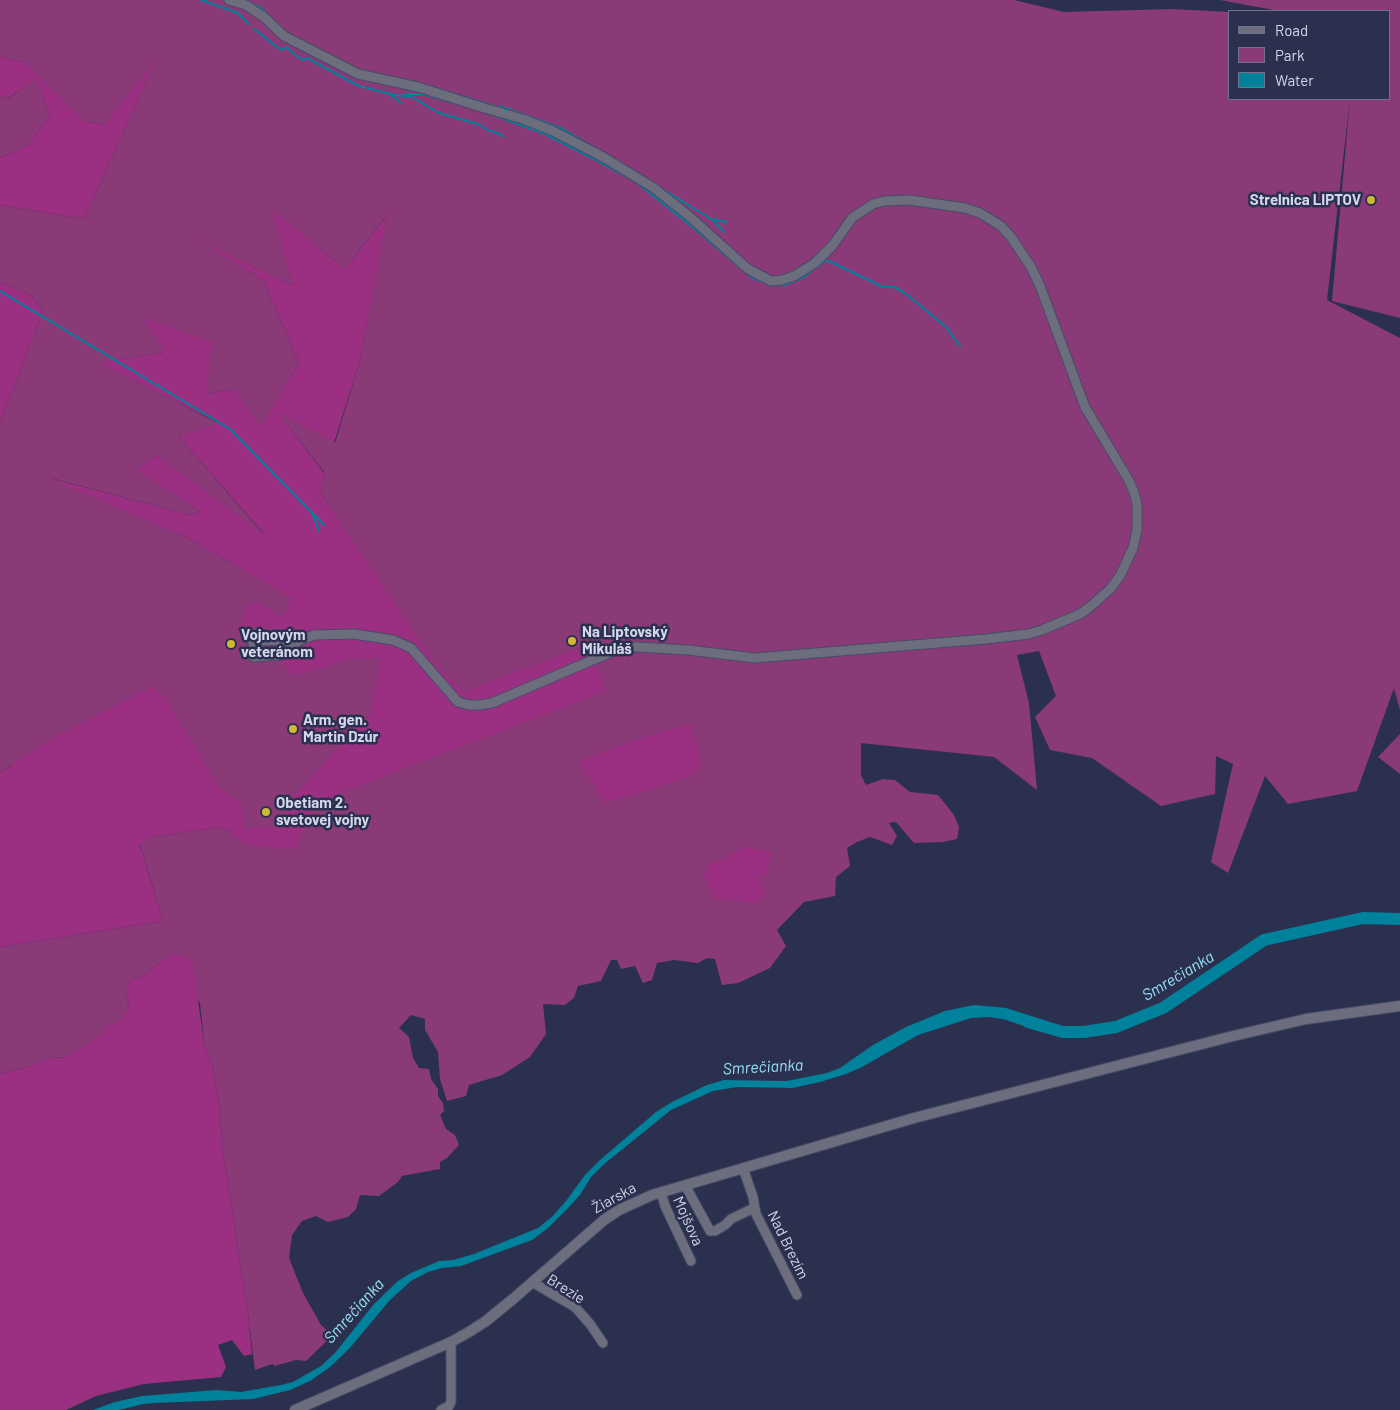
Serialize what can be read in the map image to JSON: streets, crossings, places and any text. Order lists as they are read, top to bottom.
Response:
{
  "streets": {
    "street": [
      "Žiarska",
      "Mojšova",
      "Nad Brezím",
      "Brezie"
    ]
  },
  "crossings": [
    ["Žiarska", "Mojšova"],
    ["Žiarska", "Nad Brezím"],
    ["Žiarska", "Brezie"]
  ],
  "water": ["Smrečianka"],
  "places": [
    "Strelnica LIPTOV",
    "Na Liptovský Mikuláš",
    "Vojnovým veteránom",
    "Arm. gen. Martin Dzúr",
    "Obetiam 2. svetovej vojny"
  ],
  "legend": ["Road", "Park", "Water"]
}
